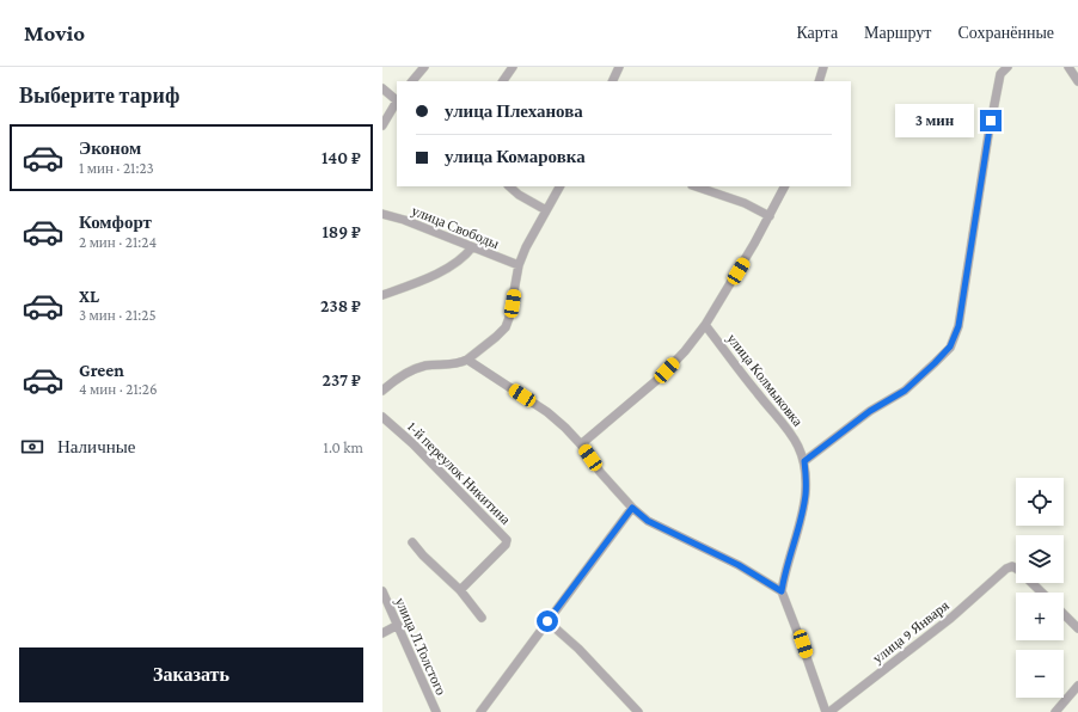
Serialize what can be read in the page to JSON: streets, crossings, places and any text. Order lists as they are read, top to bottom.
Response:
{
  "streets": {
    "street": [
      "улица Свободы",
      "улица Колмыковка",
      "1-й переулок Никитина",
      "улица 9 Января",
      "улица Л.Толстого"
    ]
  },
  "page": {
    "header": "Movio",
    "nav": ["Карта", "Маршрут", "Сохранённые"],
    "heading": "Выберите тариф",
    "banner": ["улица Плеханова", "улица Комаровка"],
    "bubble": "3 мин",
    "list": [
      {
        "name": "Эконом",
        "note": "1 мин · 21:23",
        "value": "140 ₽"
      },
      {
        "name": "Комфорт",
        "note": "2 мин · 21:24",
        "value": "189 ₽"
      },
      {
        "name": "XL",
        "note": "3 мин · 21:25",
        "value": "238 ₽"
      },
      {
        "name": "Green",
        "note": "4 мин · 21:26",
        "value": "237 ₽"
      }
    ],
    "pay": ["Наличные", "1.0 km"],
    "map_buttons": ["+", "−"],
    "buttons": "Заказать"
  }
}
